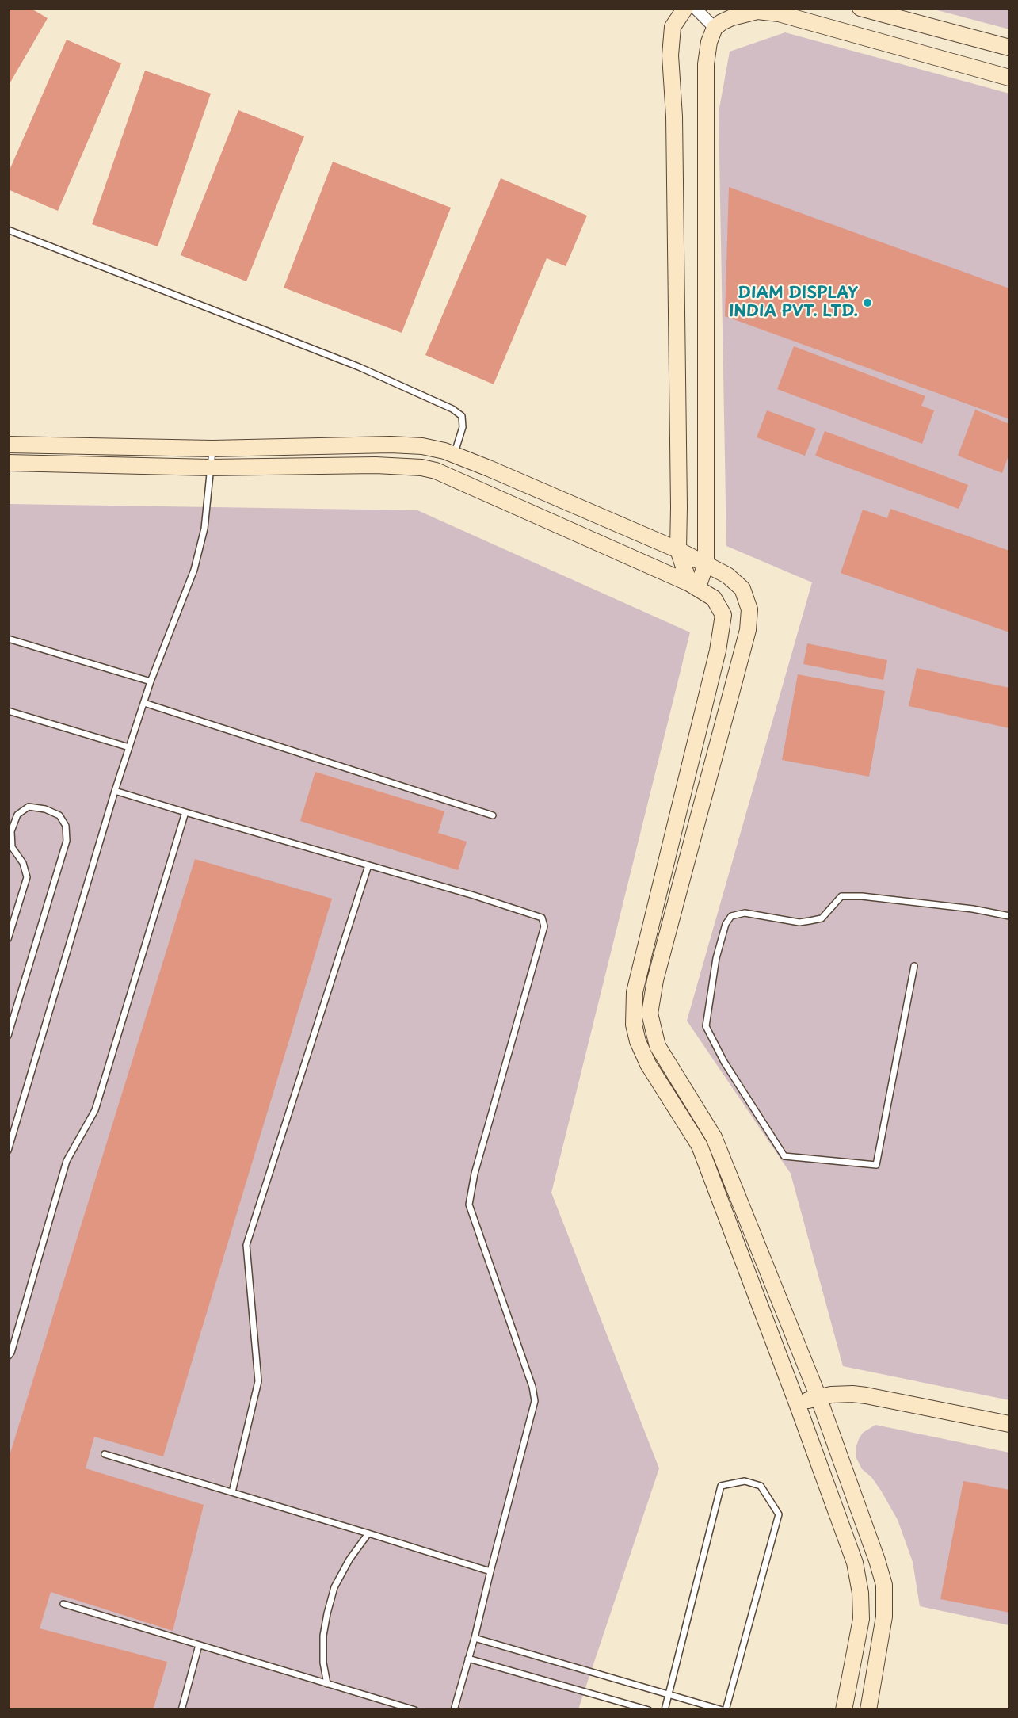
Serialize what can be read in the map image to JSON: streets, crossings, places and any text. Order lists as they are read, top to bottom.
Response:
{
  "places": ["DIAM DISPLAY INDIA PVT. LTD."]
}
